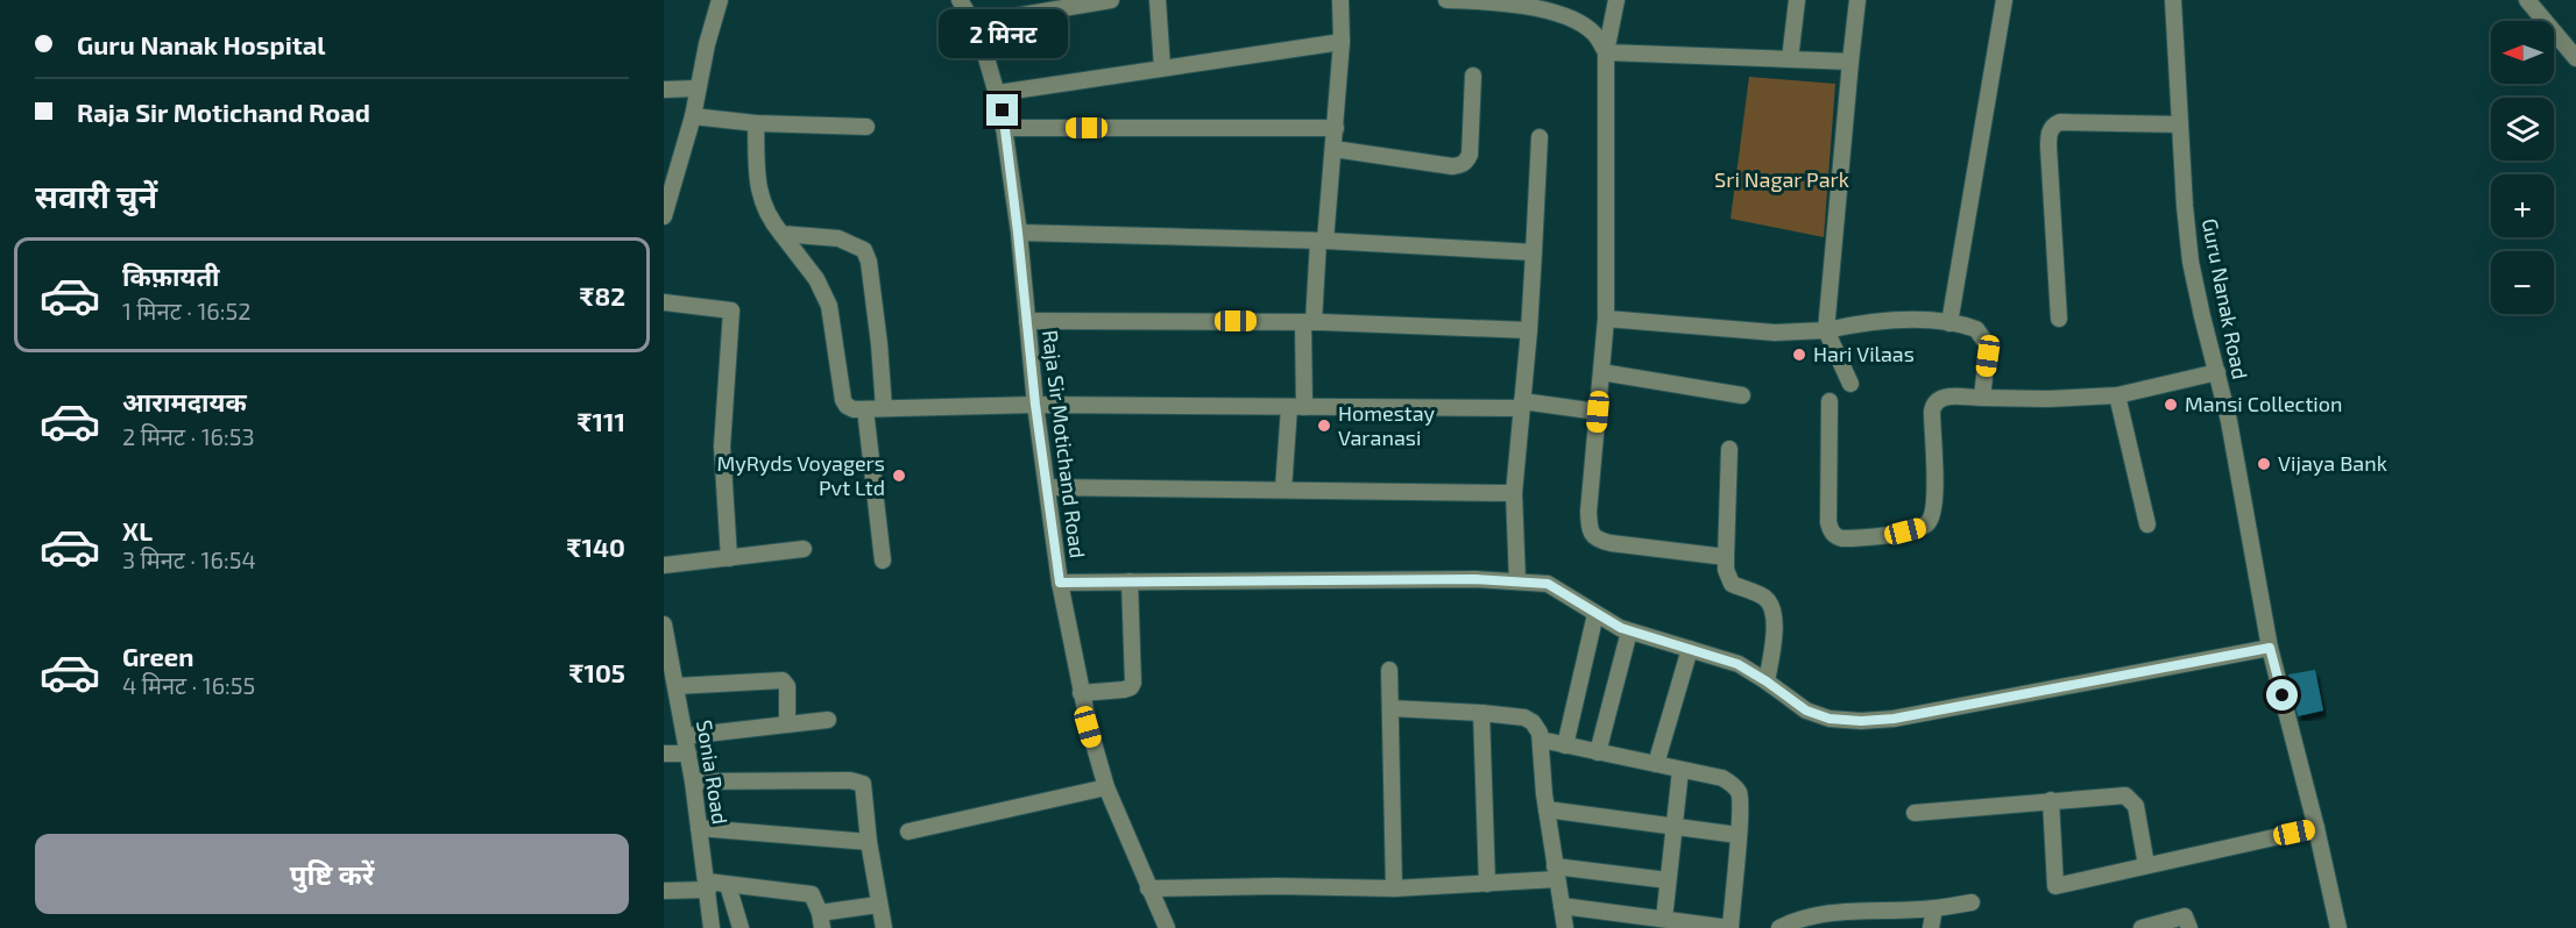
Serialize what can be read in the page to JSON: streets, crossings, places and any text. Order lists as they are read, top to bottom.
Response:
{
  "streets": {
    "street": ["Guru Nanak Road", "Raja Sir Motichand Road", "Sonia Road"]
  },
  "parks": ["Sri Nagar Park"],
  "places": [
    "Hari Vilaas",
    "Mansi Collection",
    "Homestay Varanasi",
    "Vijaya Bank",
    "MyRyds Voyagers Pvt Ltd"
  ],
  "north": "left",
  "page": {
    "banner": ["Guru Nanak Hospital", "Raja Sir Motichand Road"],
    "bubble": "2 मिनट",
    "map_buttons": ["+", "−"],
    "heading": "सवारी चुनें",
    "list": [
      {
        "name": "किफ़ायती",
        "note": "1 मिनट · 16:52",
        "value": "₹82"
      },
      {
        "name": "आरामदायक",
        "note": "2 मिनट · 16:53",
        "value": "₹111"
      },
      {
        "name": "XL",
        "note": "3 मिनट · 16:54",
        "value": "₹140"
      },
      {
        "name": "Green",
        "note": "4 मिनट · 16:55",
        "value": "₹105"
      }
    ],
    "buttons": "पुष्टि करें"
  }
}
